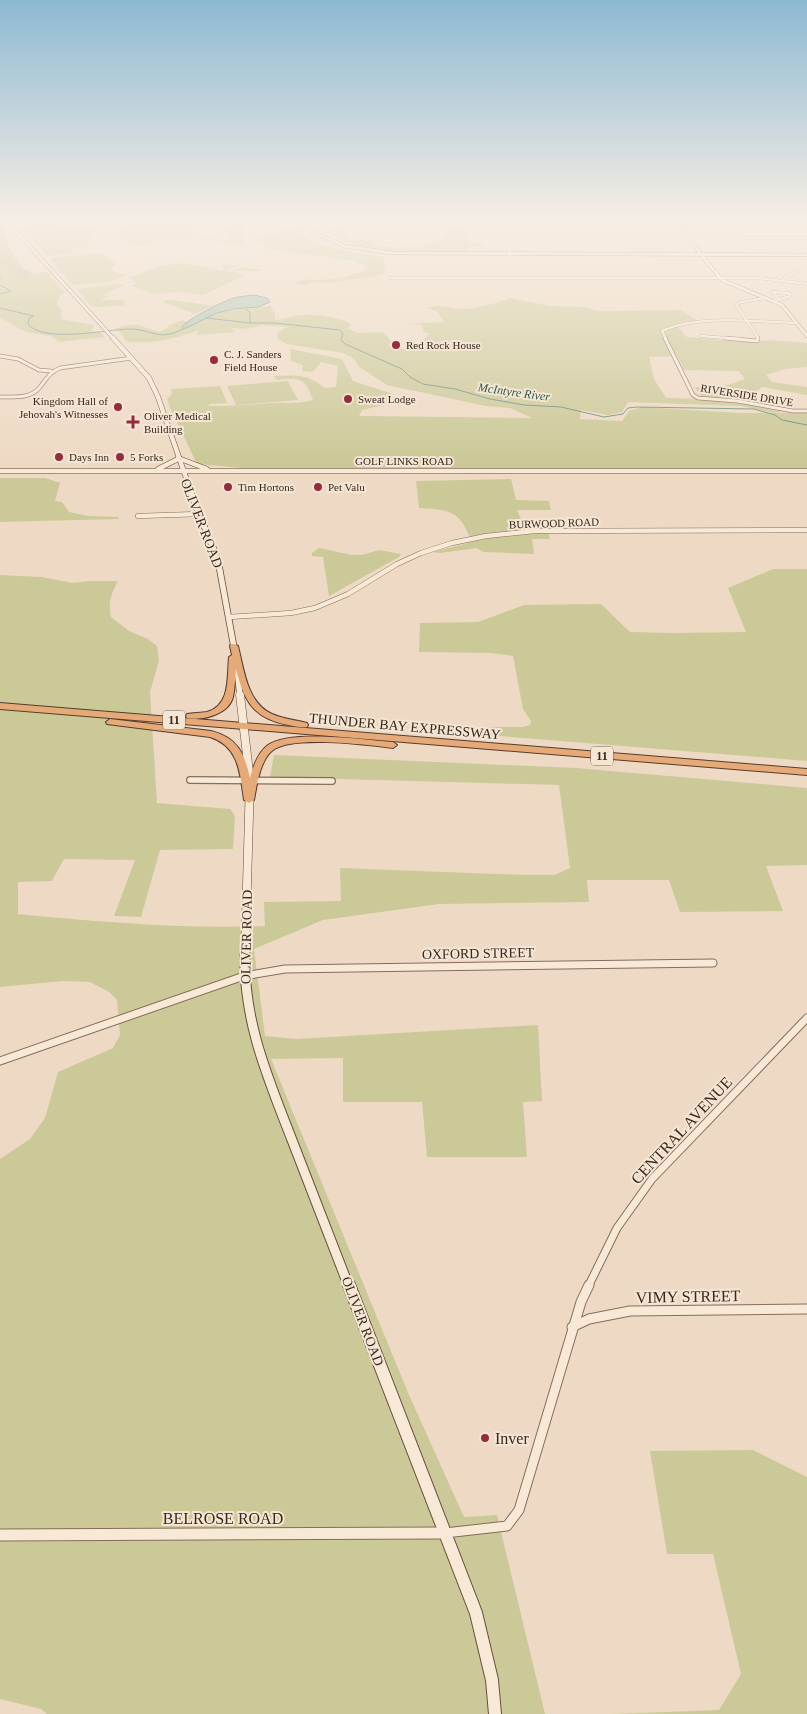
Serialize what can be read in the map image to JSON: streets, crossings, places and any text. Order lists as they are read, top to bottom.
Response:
{
  "streets": {
    "highway": ["11", "THUNDER BAY EXPRESSWAY"],
    "main road": ["GOLF LINKS ROAD", "OLIVER ROAD"],
    "street": [
      "RIVERSIDE DRIVE",
      "BURWOOD ROAD",
      "OXFORD STREET",
      "CENTRAL AVENUE",
      "VIMY STREET",
      "BELROSE ROAD"
    ]
  },
  "crossings": [
    ["GOLF LINKS ROAD", "OLIVER ROAD"],
    ["OLIVER ROAD", "BURWOOD ROAD"],
    ["OLIVER ROAD", "THUNDER BAY EXPRESSWAY"],
    ["OLIVER ROAD", "OXFORD STREET"],
    ["OLIVER ROAD", "CENTRAL AVENUE"],
    ["OLIVER ROAD", "BELROSE ROAD"],
    ["CENTRAL AVENUE", "VIMY STREET"],
    ["CENTRAL AVENUE", "BELROSE ROAD"]
  ],
  "water": ["McIntyre River"],
  "places": {
    "other": [
      "Red Rock House",
      "C. J. Sanders Field House",
      "Sweat Lodge",
      "Kingdom Hall of Jehovah's Witnesses",
      "Days Inn",
      "5 Forks",
      "Tim Hortons",
      "Pet Valu",
      "Inver"
    ],
    "health": ["Oliver Medical Building"]
  }
}
